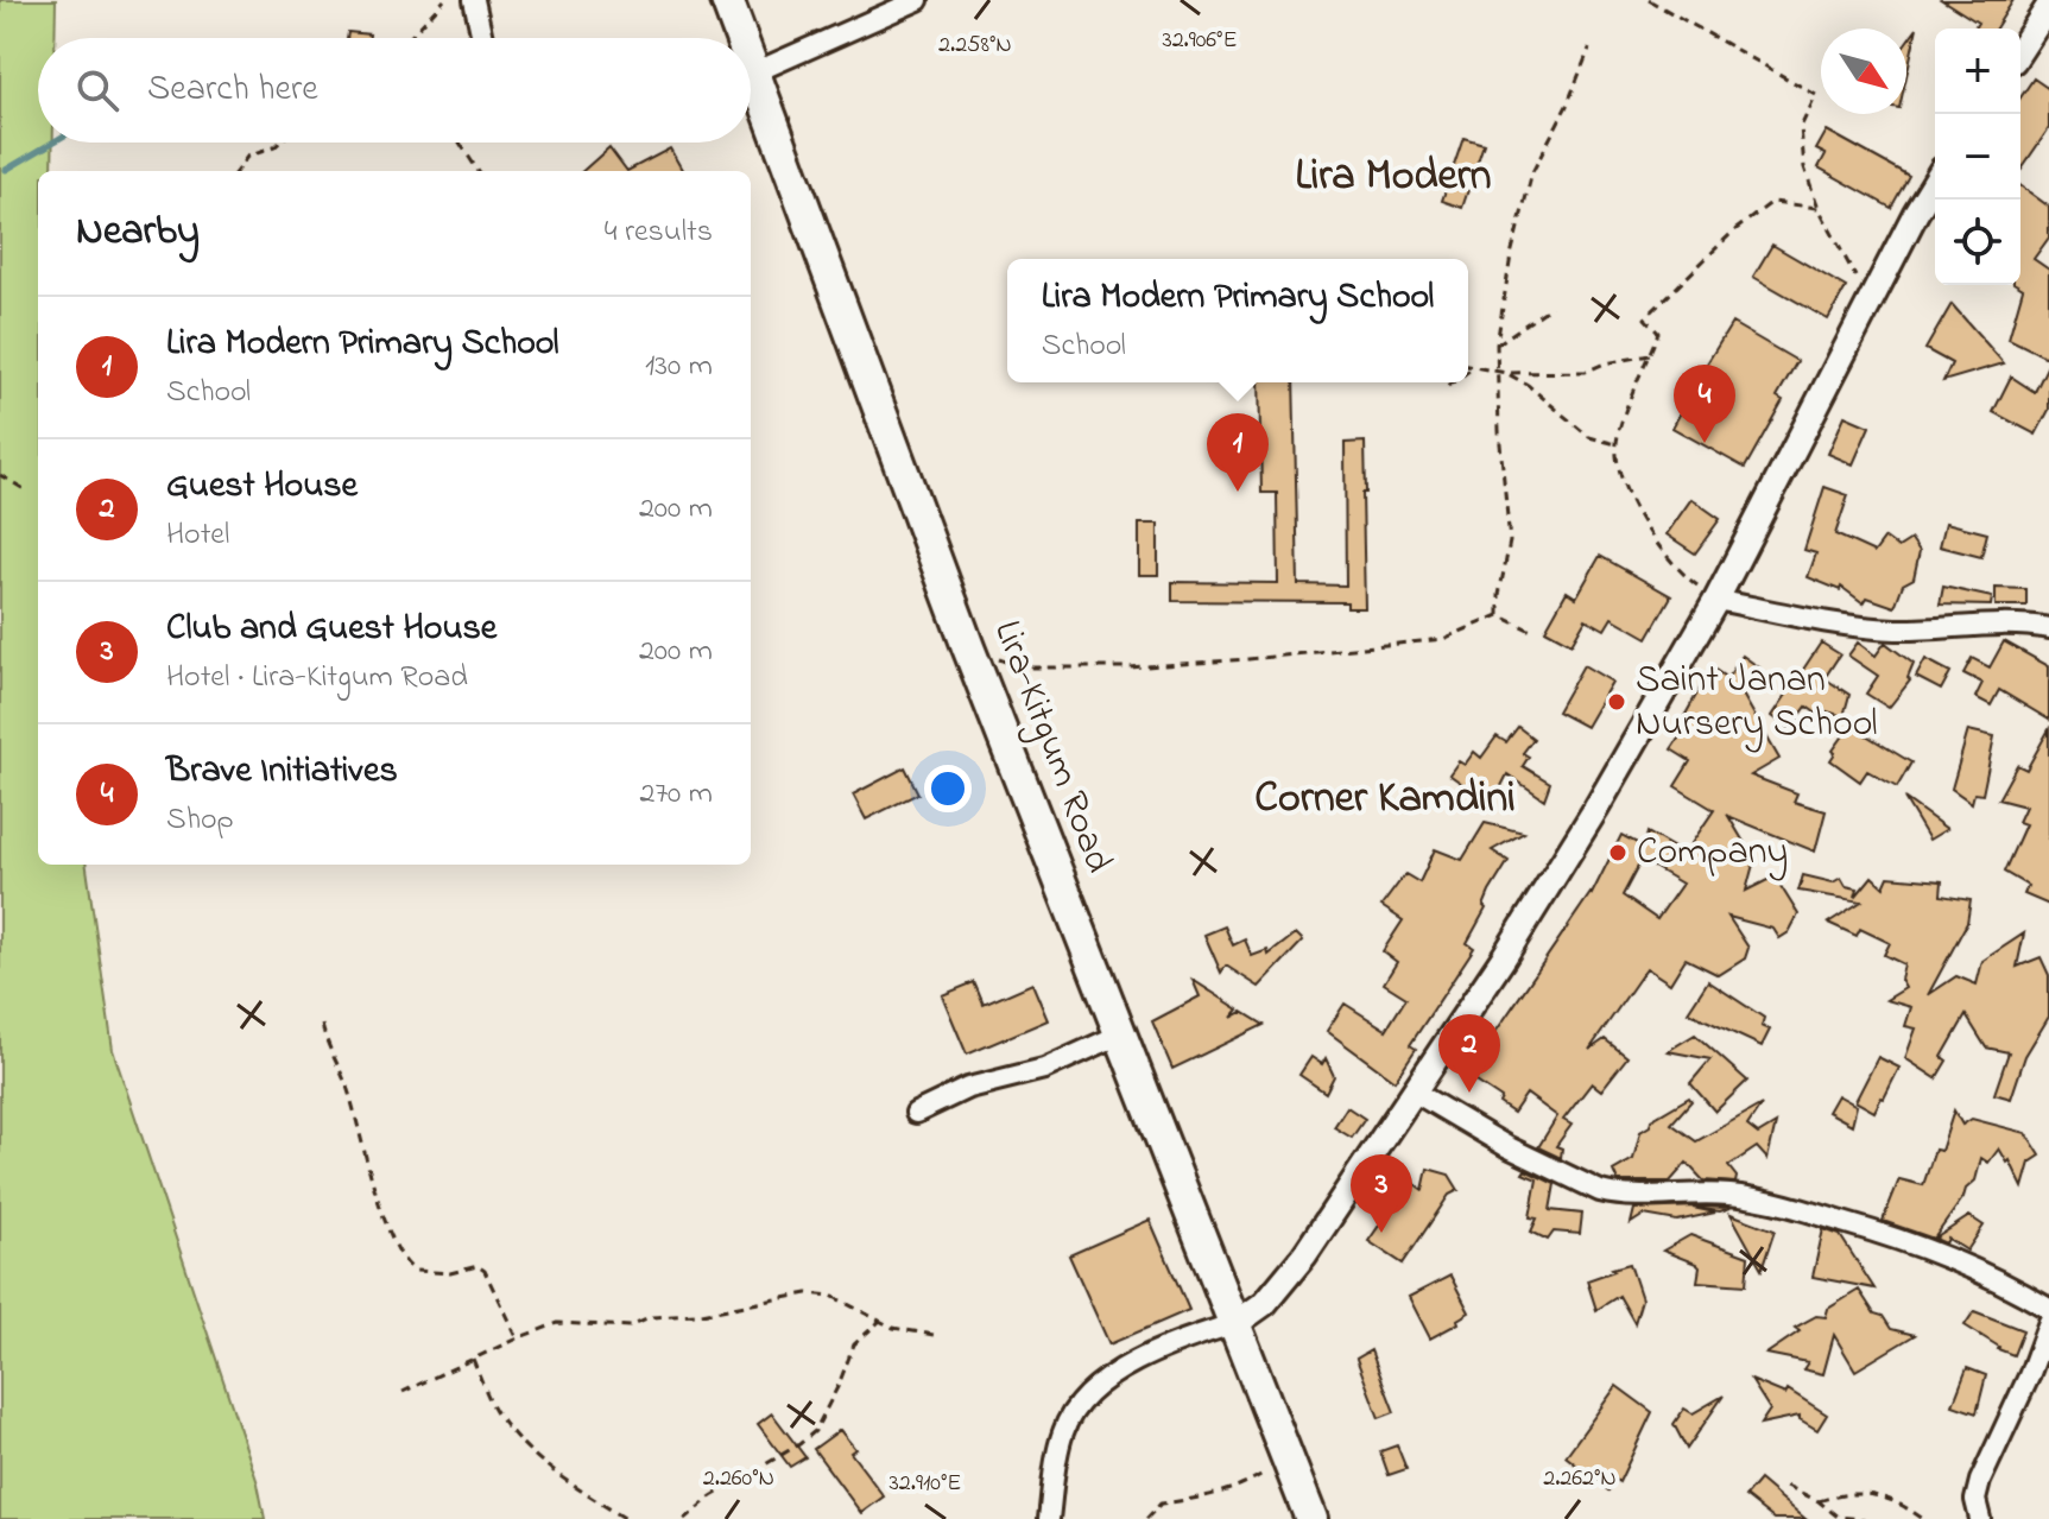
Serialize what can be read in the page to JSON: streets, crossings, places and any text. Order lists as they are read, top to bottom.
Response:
{
  "streets": {
    "main road": ["Lira-Kitgum Road"]
  },
  "districts": ["Lira Modern", "Corner Kamdini"],
  "places": ["Saint Janan Nursery School", "Company"],
  "north": "bottom right",
  "page": {
    "map_buttons": ["+", "−"],
    "search": "Search here",
    "heading": ["Nearby", "4 results"],
    "popup": ["Lira Modern Primary School", "School"],
    "list": [
      {
        "mark": "1",
        "name": "Lira Modern Primary School",
        "note": "School",
        "value": "130 m"
      },
      {
        "mark": "2",
        "name": "Guest House",
        "note": "Hotel",
        "value": "200 m"
      },
      {
        "mark": "3",
        "name": "Club and Guest House",
        "note": "Hotel · Lira-Kitgum Road",
        "value": "200 m"
      },
      {
        "mark": "4",
        "name": "Brave Initiatives",
        "note": "Shop",
        "value": "270 m"
      }
    ],
    "pins": [
      "4",
      "1",
      "2",
      "3"
    ]
  },
  "coordinates": [
    "32.906°E",
    "2.258°N",
    "2.260°N",
    "2.262°N",
    "32.910°E"
  ]
}
